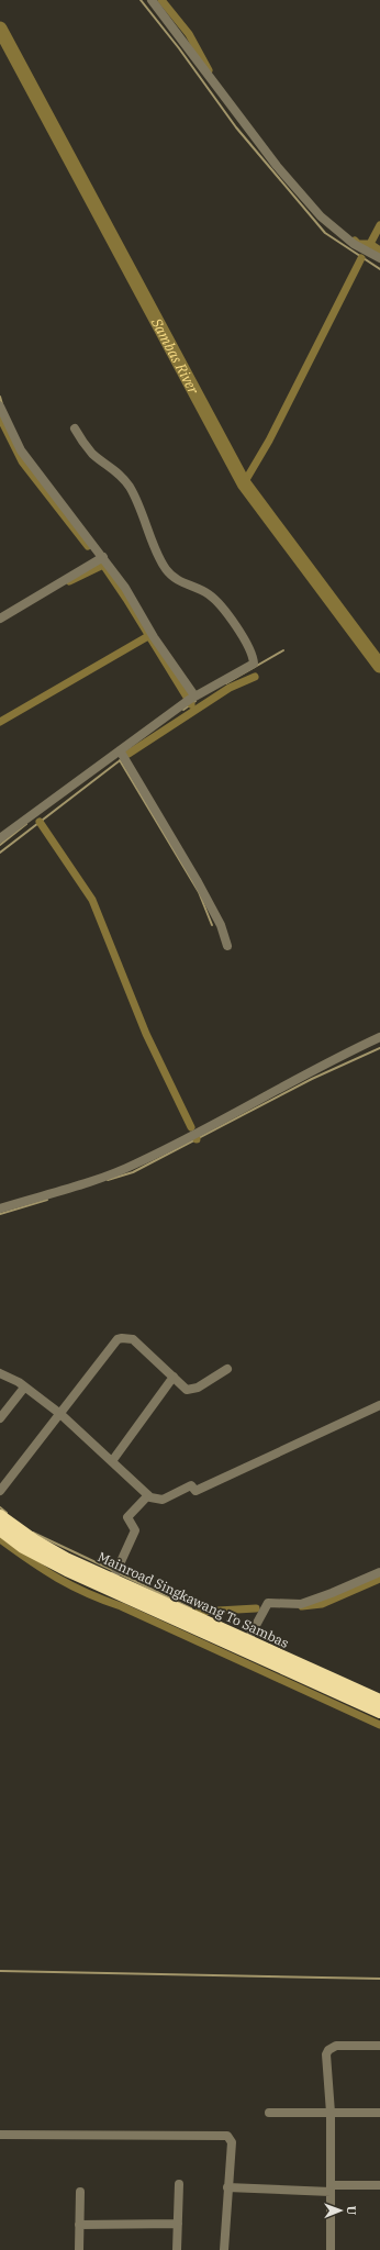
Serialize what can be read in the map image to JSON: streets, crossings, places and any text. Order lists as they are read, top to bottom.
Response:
{
  "streets": {
    "highway": ["Mainroad Singkawang To Sambas"]
  },
  "water": ["Sambas River"],
  "north": "right"
}
